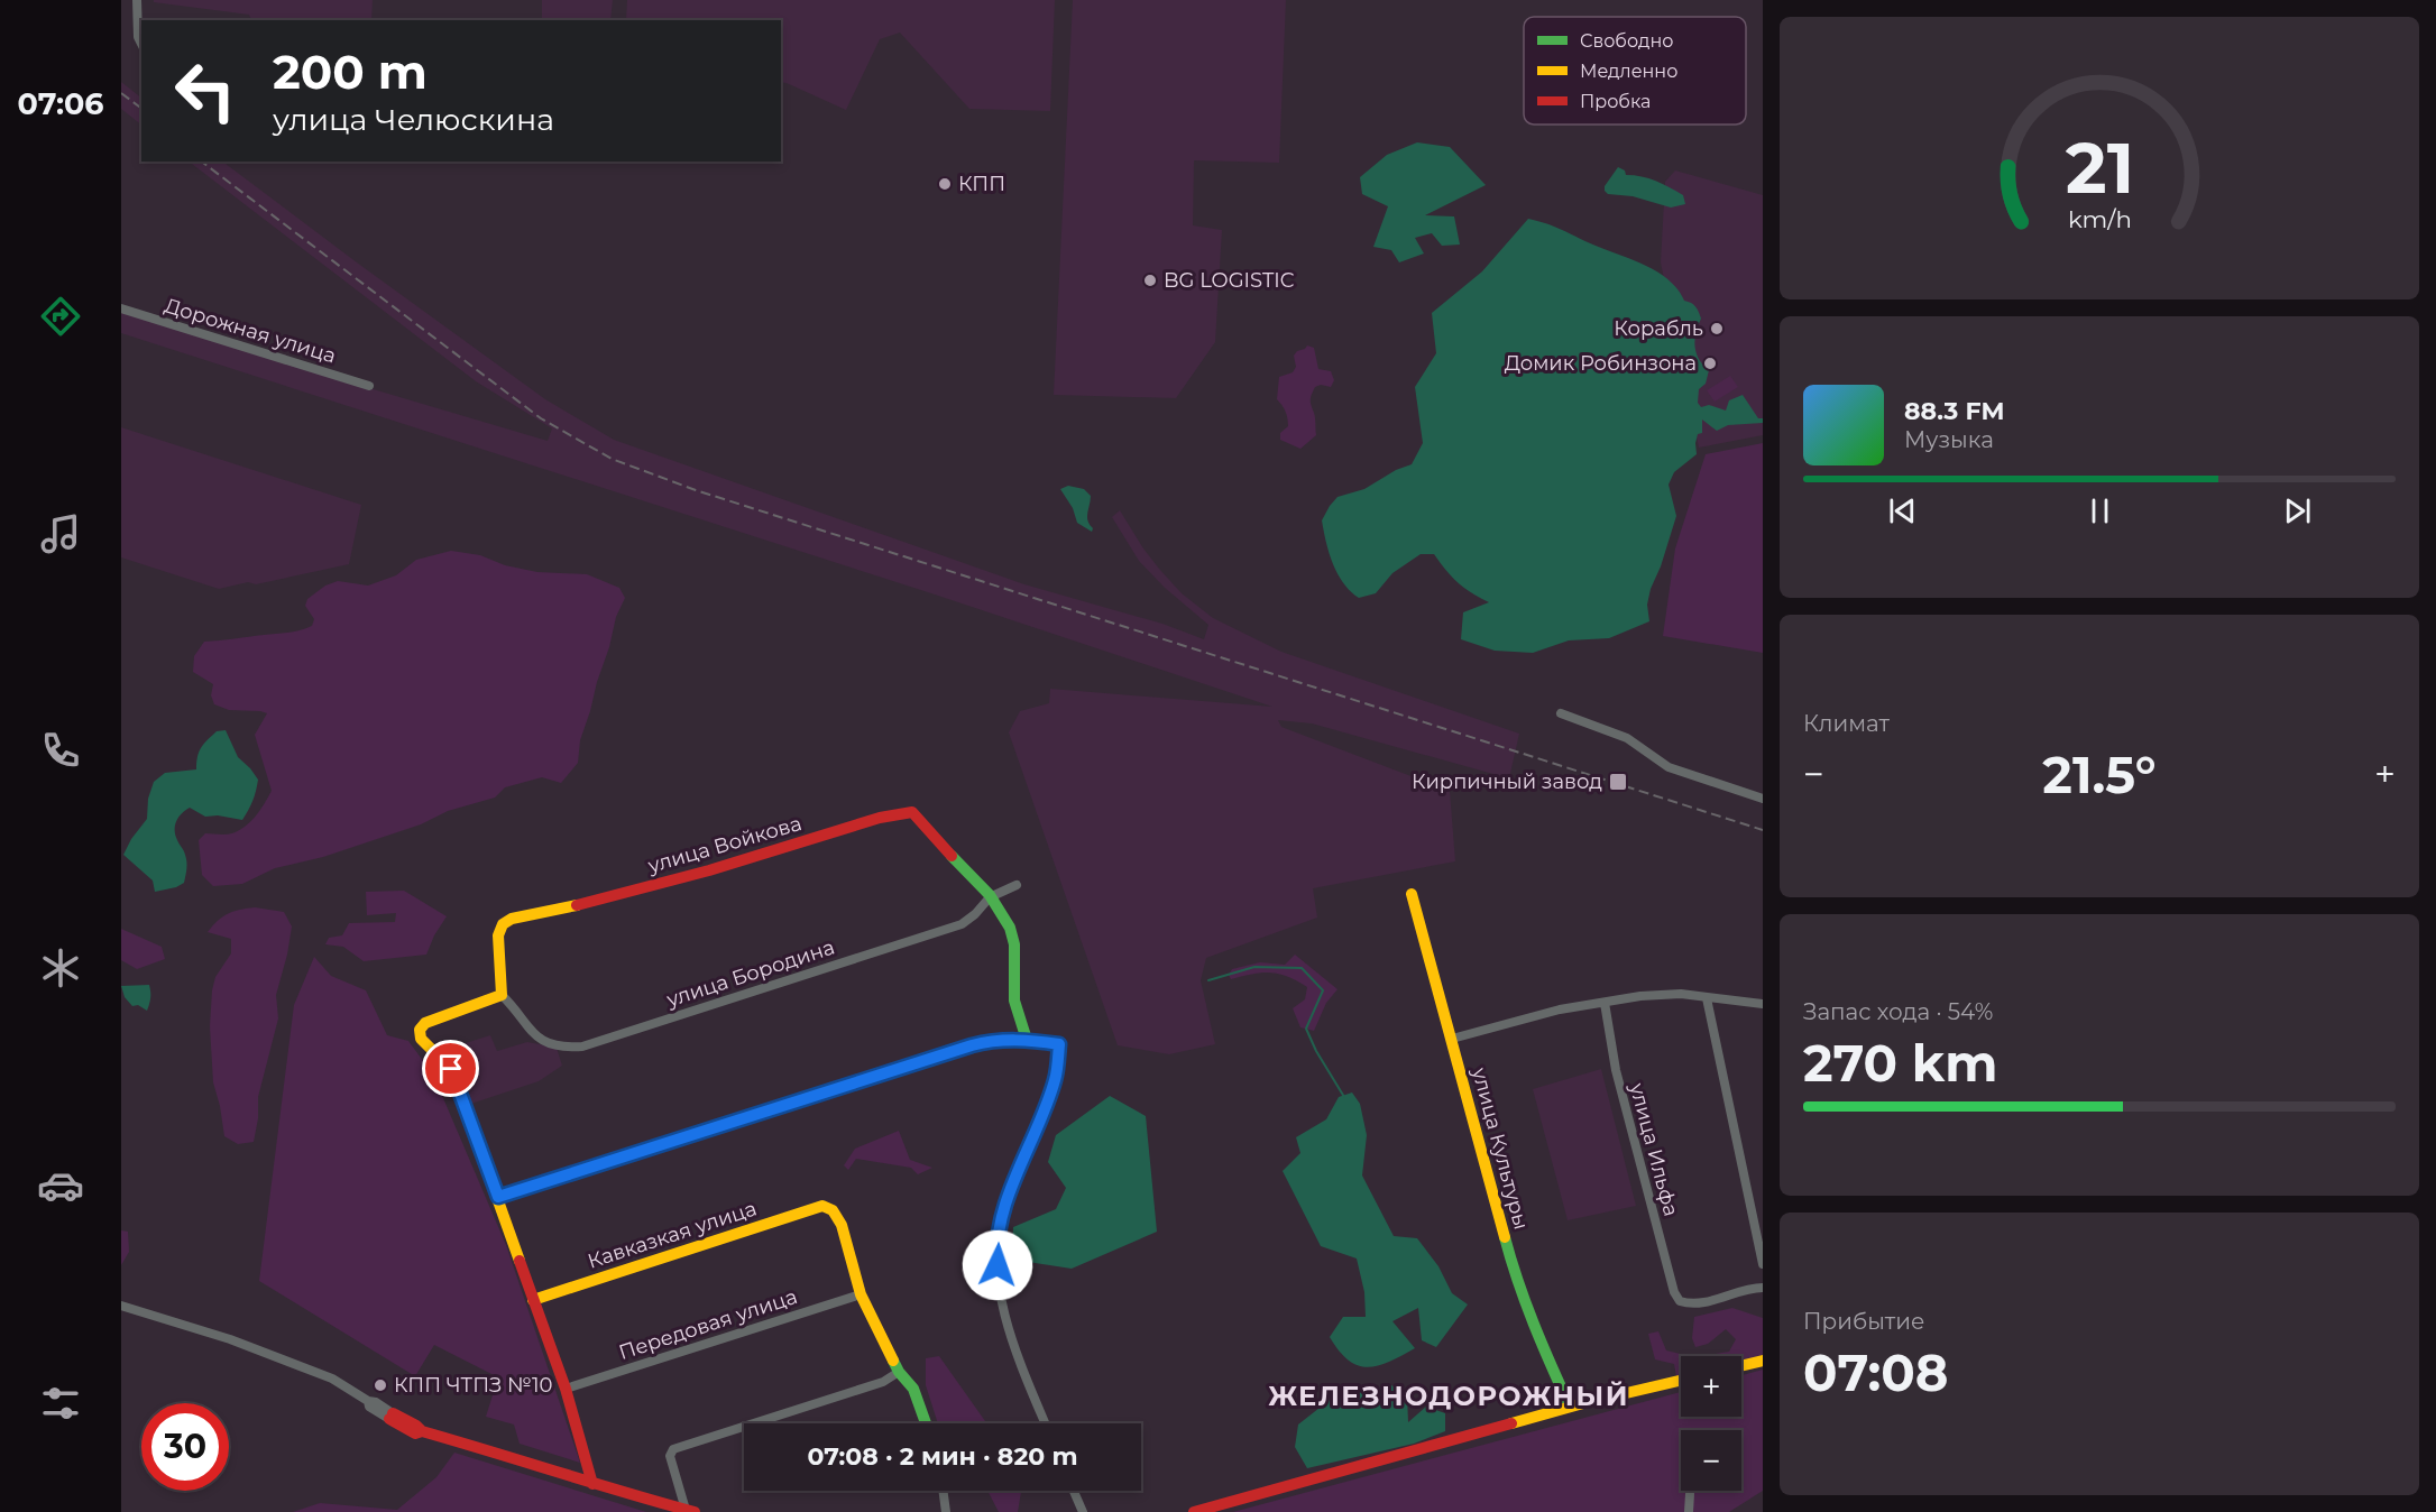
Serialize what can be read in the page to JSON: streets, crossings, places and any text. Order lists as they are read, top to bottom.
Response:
{
  "streets": {
    "street": [
      "Дорожная улица",
      "улица Войкова",
      "улица Бородина",
      "улица Культуры",
      "улица Ильфа",
      "Кавказкая улица",
      "Передовая улица"
    ]
  },
  "crossings": [
    ["улица Войкова", "улица Бородина"],
    ["Кавказкая улица", "Передовая улица"]
  ],
  "districts": ["ЖЕЛЕЗНОДОРОЖНЫЙ"],
  "places": {
    "other": [
      "КПП",
      "BG LOGISTIC",
      "Корабль",
      "Домик Робинзона",
      "КПП ЧТПЗ №10"
    ],
    "transit": ["Кирпичный завод"]
  },
  "legend": ["Свободно", "Медленно", "Пробка"],
  "page": {
    "tabs": "07:06",
    "turn": ["200 m", "улица Челюскина"],
    "song": ["88.3 FM", "Музыка"],
    "tile": [
      "Климат",
      ["Запас хода · 54%", "270 km"],
      ["Прибытие", "07:08"]
    ],
    "heat": ["−", "21.5°", "+"],
    "map_buttons": ["+", "−"],
    "limit": "30",
    "trip": "07:08 · 2 мин · 820 m",
    "gauge": ["21", "km/h"]
  }
}
